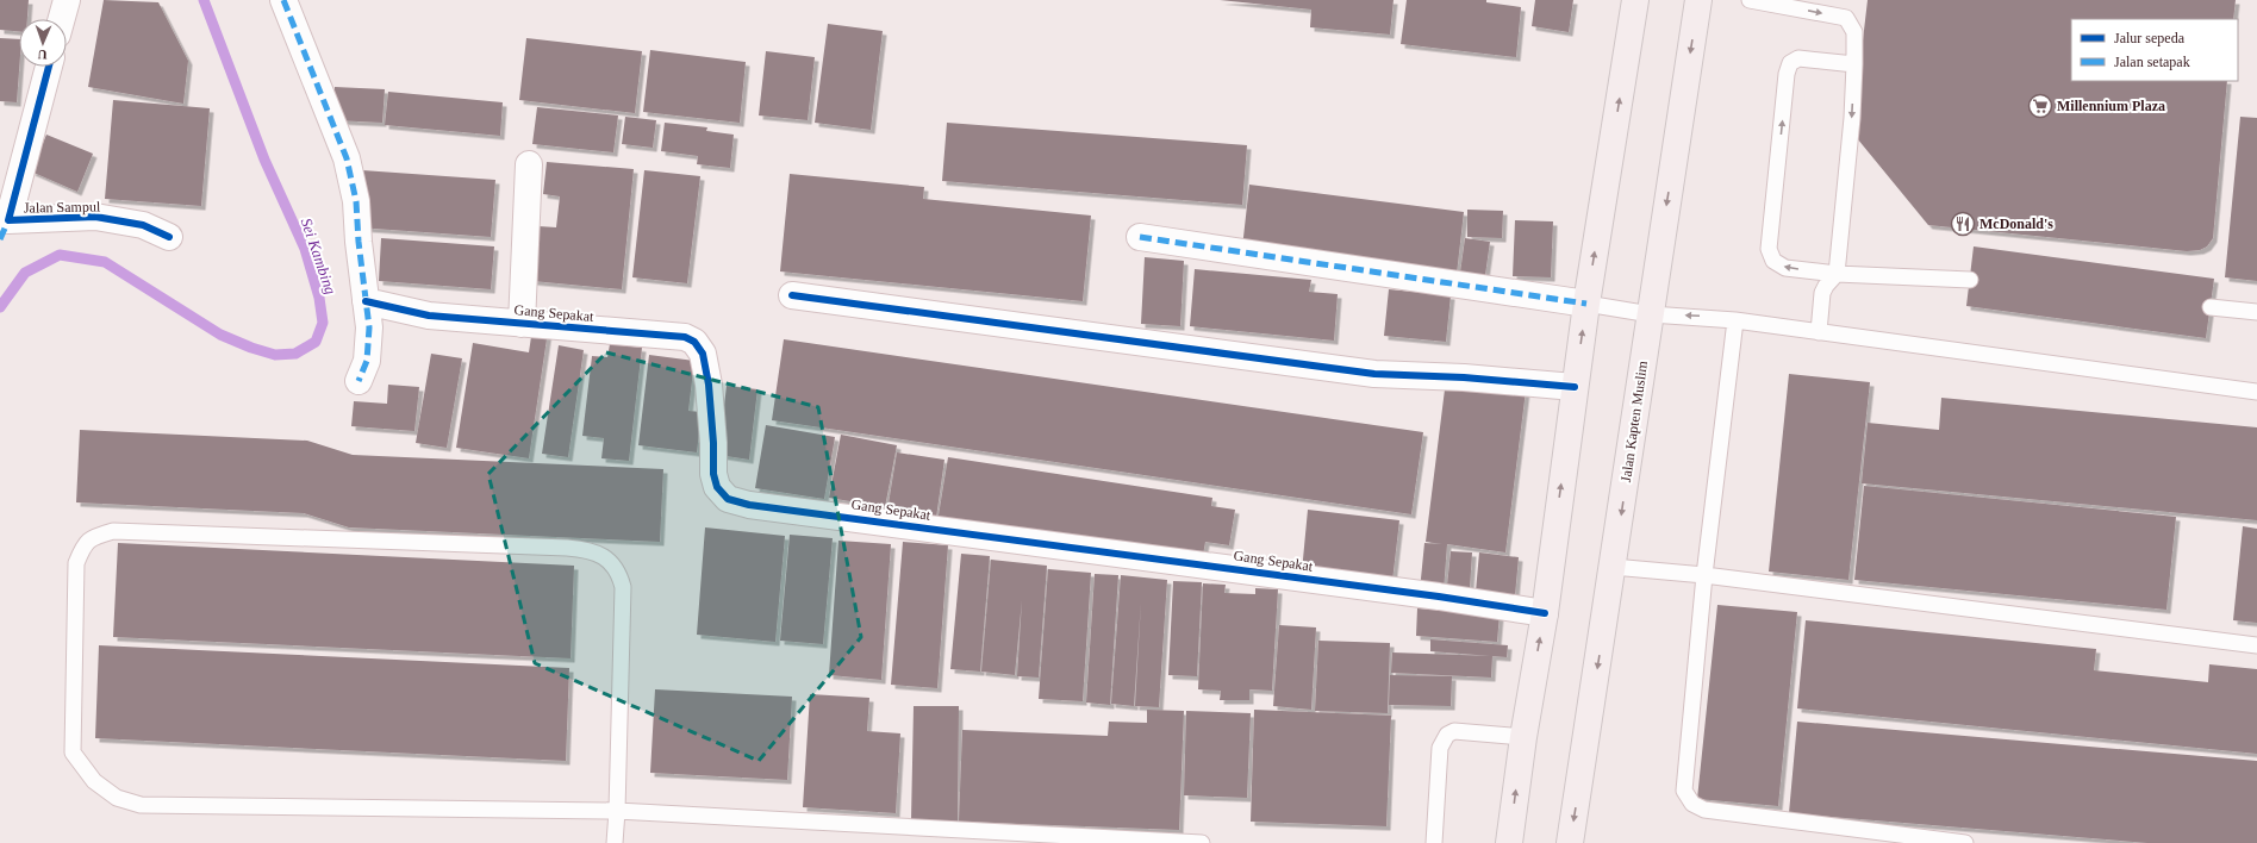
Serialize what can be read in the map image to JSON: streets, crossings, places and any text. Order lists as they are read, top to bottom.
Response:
{
  "streets": {
    "main road": ["Jalan Kapten Muslim"],
    "street": ["Jalan Sampul", "Gang Sepakat"]
  },
  "water": ["Sei Kambing"],
  "places": {
    "supermarket": ["Millennium Plaza"],
    "restaurant": ["McDonald's"]
  },
  "legend": ["Jalur sepeda", "Jalan setapak"],
  "north": "bottom"
}
